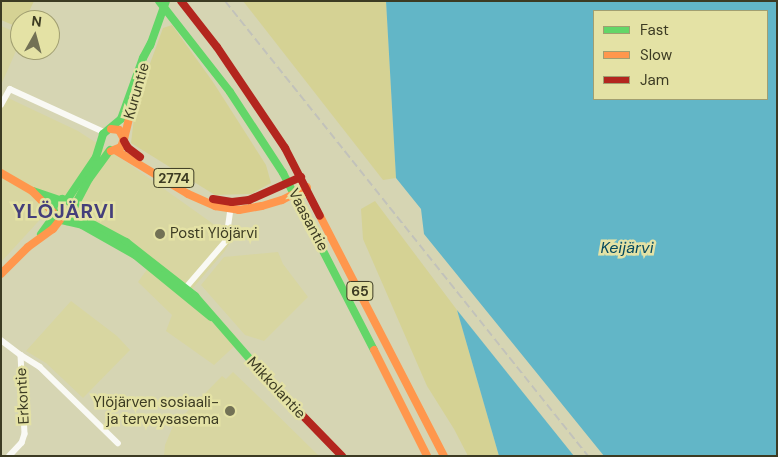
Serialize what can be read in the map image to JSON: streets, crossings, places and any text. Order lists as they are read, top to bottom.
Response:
{
  "streets": {
    "main road": [
      "Kuruntie",
      "2774",
      "Vaasantie",
      "65",
      "Mikkolantie"
    ],
    "street": ["Erkontie"]
  },
  "crossings": [
    ["Kuruntie", "2774"],
    ["2774", "Vaasantie"]
  ],
  "districts": ["YLÖJÄRVI"],
  "water": ["Keijärvi"],
  "places": ["Posti Ylöjärvi", "Ylöjärven sosiaali- ja terveysasema"],
  "legend": ["Fast", "Slow", "Jam"],
  "north": "top"
}
